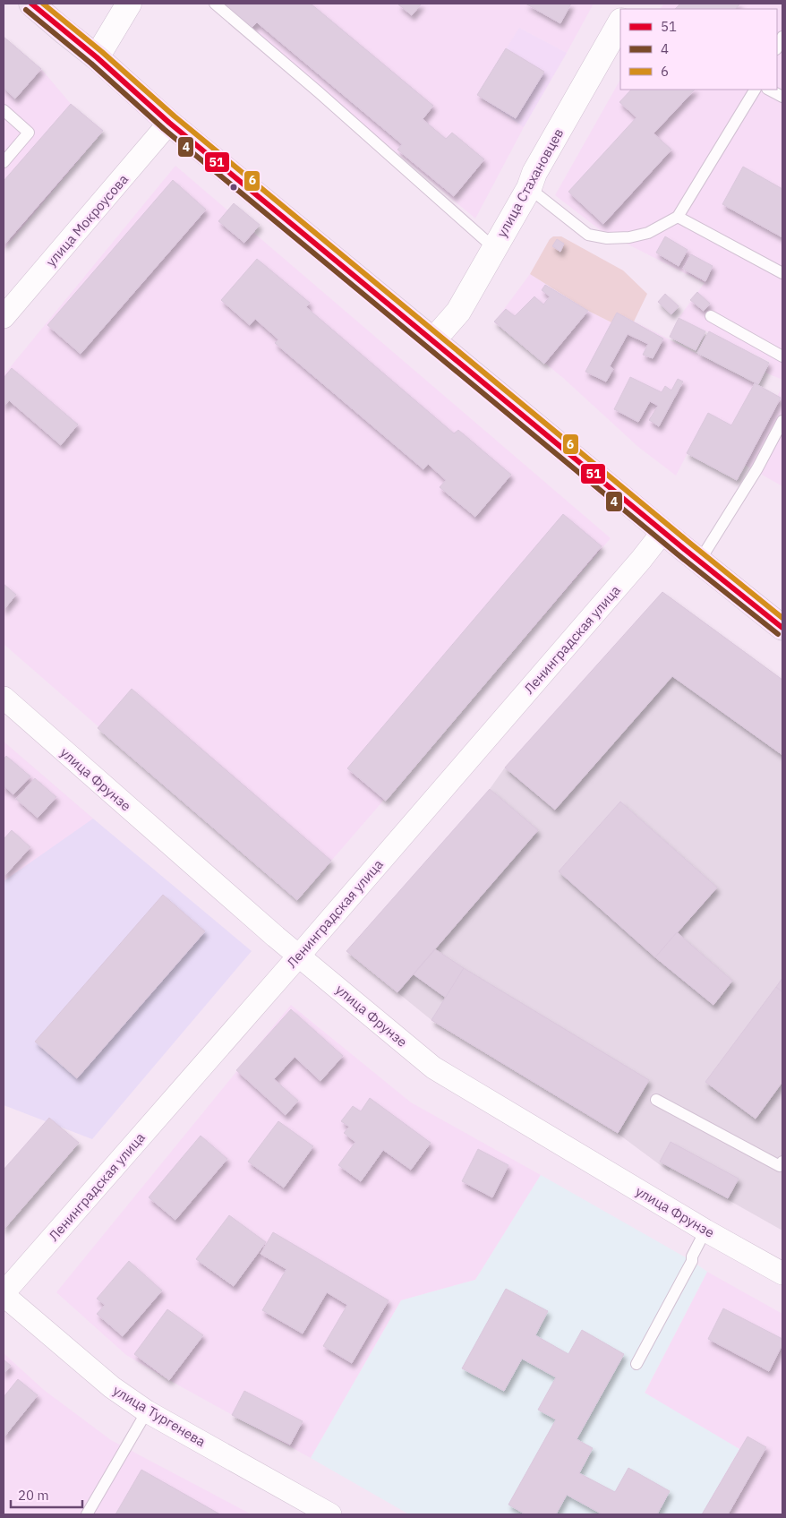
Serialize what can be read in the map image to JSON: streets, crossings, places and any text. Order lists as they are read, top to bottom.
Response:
{
  "streets": {
    "street": [
      "улица Стахановцев",
      "улица Мокроусова",
      "Ленинградская улица",
      "улица Фрунзе",
      "улица Тургенева"
    ]
  },
  "crossings": [
    ["Ленинградская улица", "улица Фрунзе"],
    ["Ленинградская улица", "улица Тургенева"]
  ],
  "lines": ["transit line 51", "transit line 6", "transit line 4"],
  "legend": ["51", "4", "6"],
  "scale_bar": "20 m"
}
